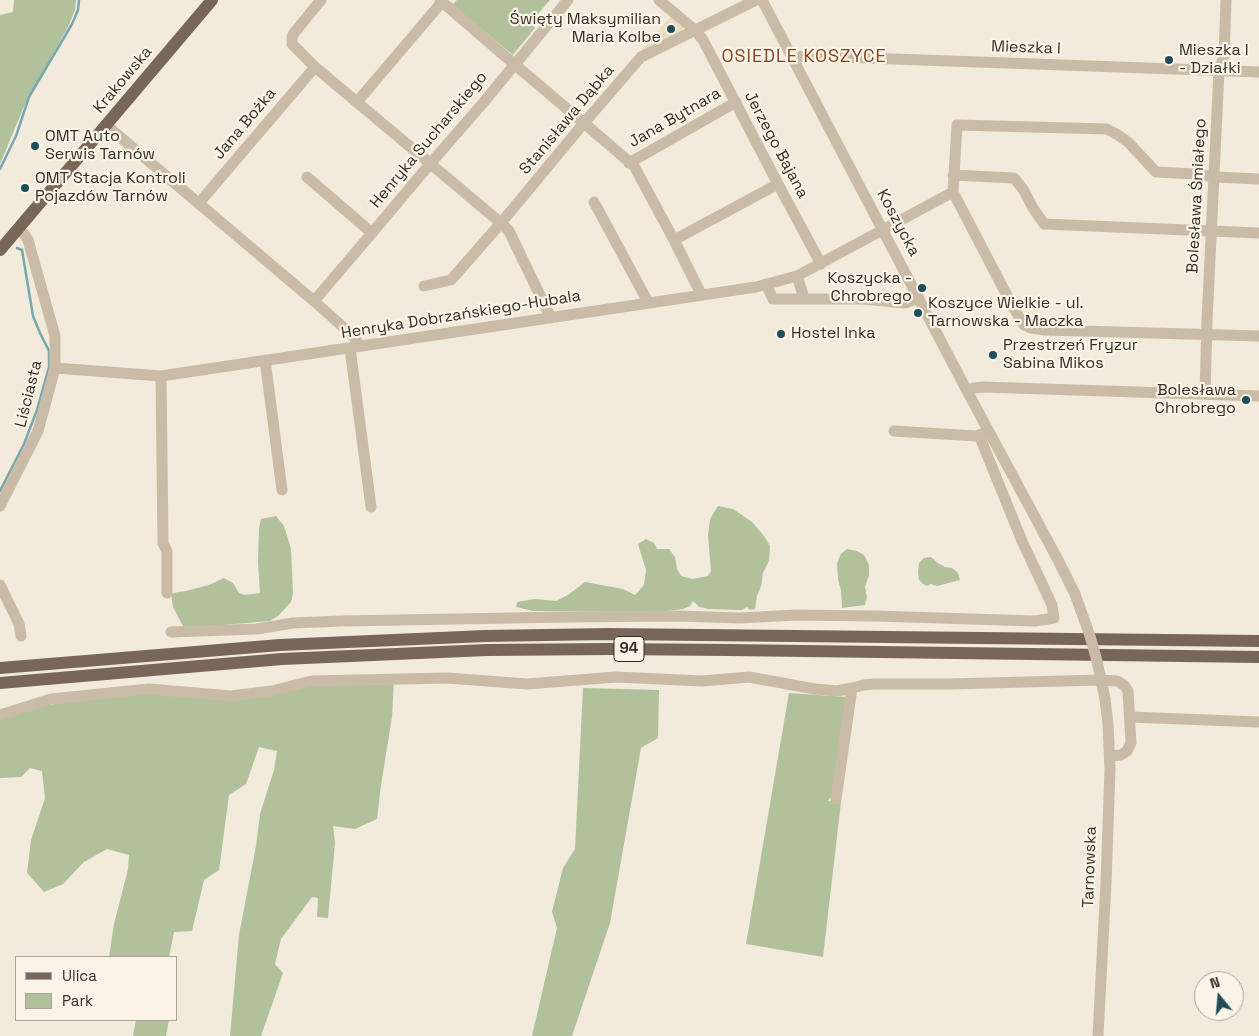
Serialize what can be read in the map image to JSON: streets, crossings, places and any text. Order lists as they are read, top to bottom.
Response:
{
  "streets": {
    "main road": ["Krakowska", "94"],
    "street": [
      "Mieszka I",
      "Jana Bytnara",
      "Stanisława Dąbka",
      "Jana Bożka",
      "Henryka Sucharskiego",
      "Jerzego Bajana",
      "Bolesława Śmiałego",
      "Koszycka",
      "Henryka Dobrzańskiego-Hubala",
      "Liściasta",
      "Tarnowska"
    ]
  },
  "crossings": [
    ["Mieszka I", "Bolesława Śmiałego"],
    ["Mieszka I", "Koszycka"],
    ["Krakowska", "Liściasta"],
    ["Jana Bytnara", "Jerzego Bajana"],
    ["Stanisława Dąbka", "Jerzego Bajana"],
    ["Jerzego Bajana", "Henryka Dobrzańskiego-Hubala"],
    ["Koszycka", "Henryka Dobrzańskiego-Hubala"],
    ["Koszycka", "Tarnowska"],
    ["Henryka Dobrzańskiego-Hubala", "Liściasta"]
  ],
  "districts": ["OSIEDLE KOSZYCE"],
  "places": [
    "Święty Maksymilian Maria Kolbe",
    "Mieszka I - Działki",
    "OMT Auto Serwis Tarnów",
    "OMT Stacja Kontroli Pojazdów Tarnów",
    "Koszycka - Chrobrego",
    "Koszyce Wielkie - ul. Tarnowska - Maczka",
    "Hostel Inka",
    "Przestrzeń Fryzur Sabina Mikos",
    "Bolesława Chrobrego"
  ],
  "legend": ["Ulica", "Park"],
  "north": "top"
}
